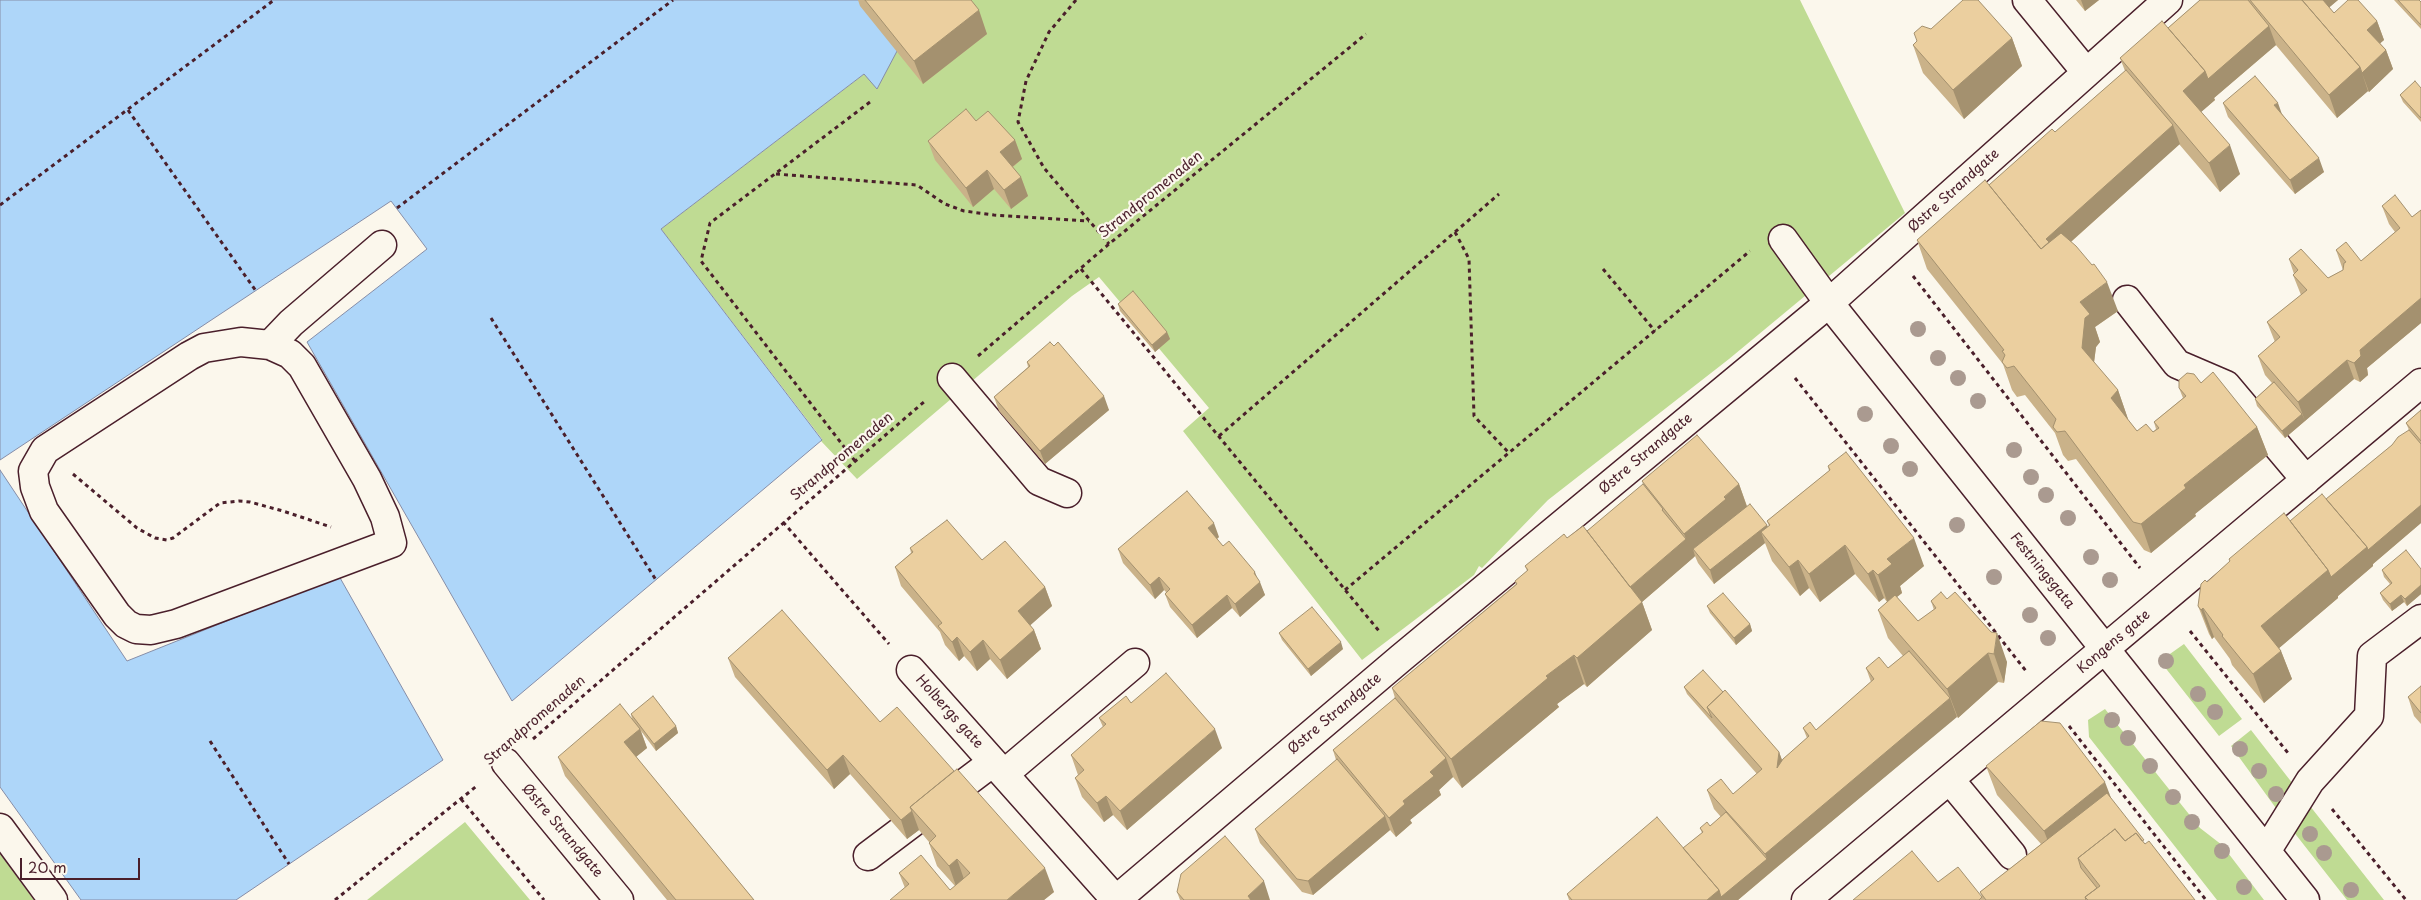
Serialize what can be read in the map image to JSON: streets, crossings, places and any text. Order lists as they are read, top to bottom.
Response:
{
  "streets": {
    "street": [
      "Østre Strandgate",
      "Festningsgata",
      "Kongens gate",
      "Holbergs gate"
    ],
    "path": ["Strandpromenaden"]
  },
  "crossings": [
    ["Østre Strandgate", "Strandpromenaden"],
    ["Østre Strandgate", "Festningsgata"],
    ["Østre Strandgate", "Holbergs gate"],
    ["Strandpromenaden", "Holbergs gate"],
    ["Festningsgata", "Kongens gate"]
  ],
  "scale_bar": "20 m"
}
